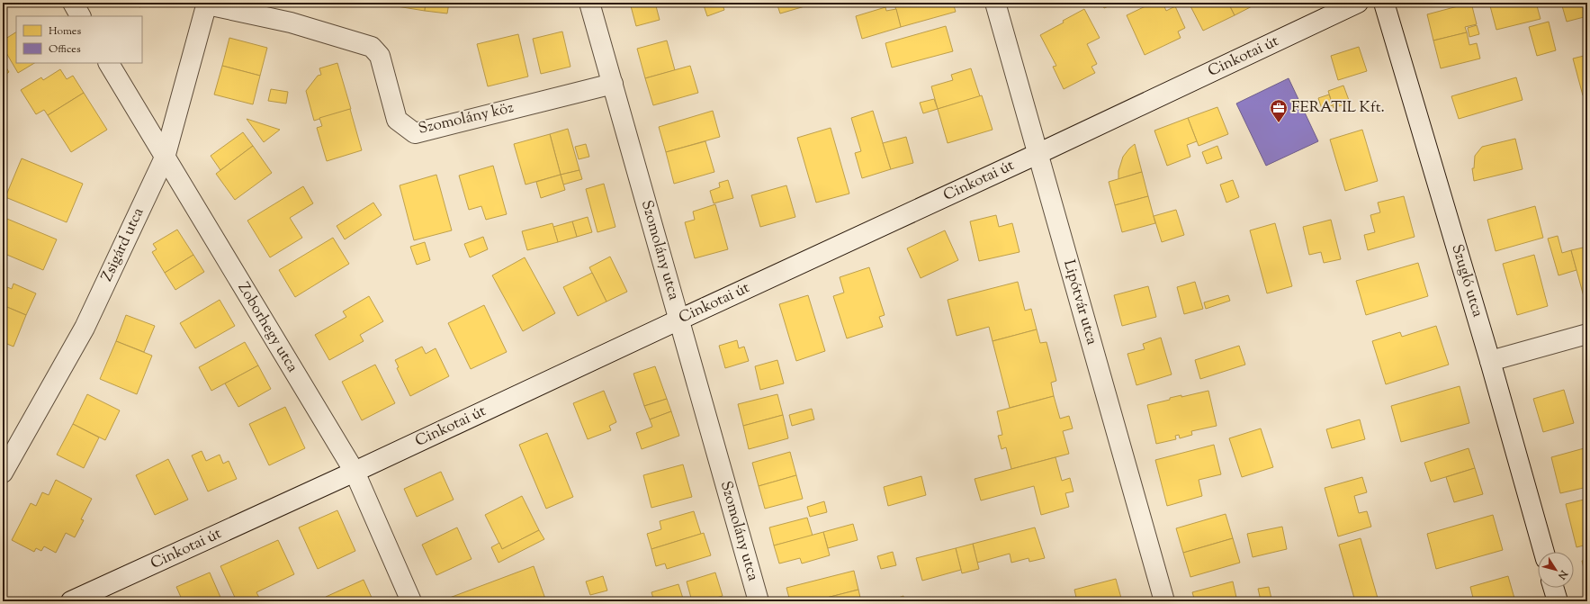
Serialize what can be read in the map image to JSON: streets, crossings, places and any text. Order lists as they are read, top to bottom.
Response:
{
  "streets": {
    "street": [
      "Cinkotai út",
      "Szomolány köz",
      "Zsigárd utca",
      "Szomolány utca",
      "Szugló utca",
      "Lipótvár utca",
      "Zoborhegy utca"
    ]
  },
  "crossings": [
    ["Cinkotai út", "Szomolány utca"],
    ["Cinkotai út", "Lipótvár utca"],
    ["Cinkotai út", "Zoborhegy utca"],
    ["Szomolány köz", "Zsigárd utca"],
    ["Szomolány köz", "Szomolány utca"],
    ["Zsigárd utca", "Zoborhegy utca"]
  ],
  "places": {
    "office": ["FERATIL Kft."]
  },
  "legend": ["Homes", "Offices"],
  "north": "bottom right"
}
